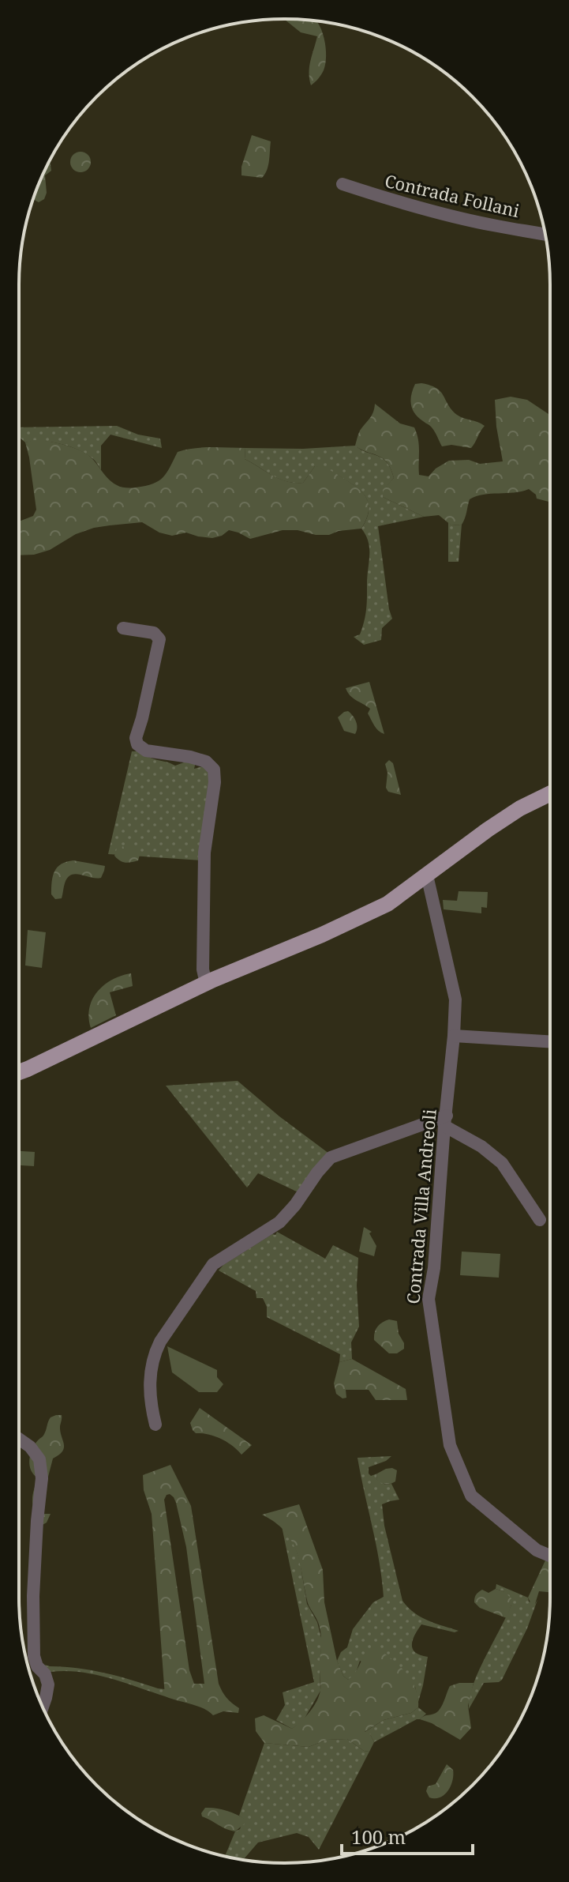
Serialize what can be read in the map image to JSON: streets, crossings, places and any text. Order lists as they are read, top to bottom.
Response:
{
  "streets": {
    "street": ["Contrada Follani", "Contrada Villa Andreoli"]
  },
  "scale_bar": "100 m"
}
